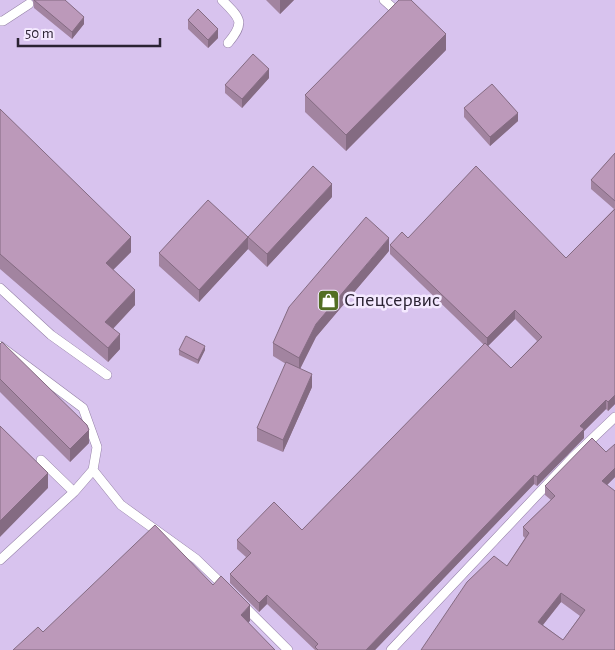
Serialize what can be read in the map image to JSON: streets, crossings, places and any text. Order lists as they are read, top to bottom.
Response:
{
  "places": {
    "shop": ["Спецсервис"]
  },
  "scale_bar": "50 m"
}
